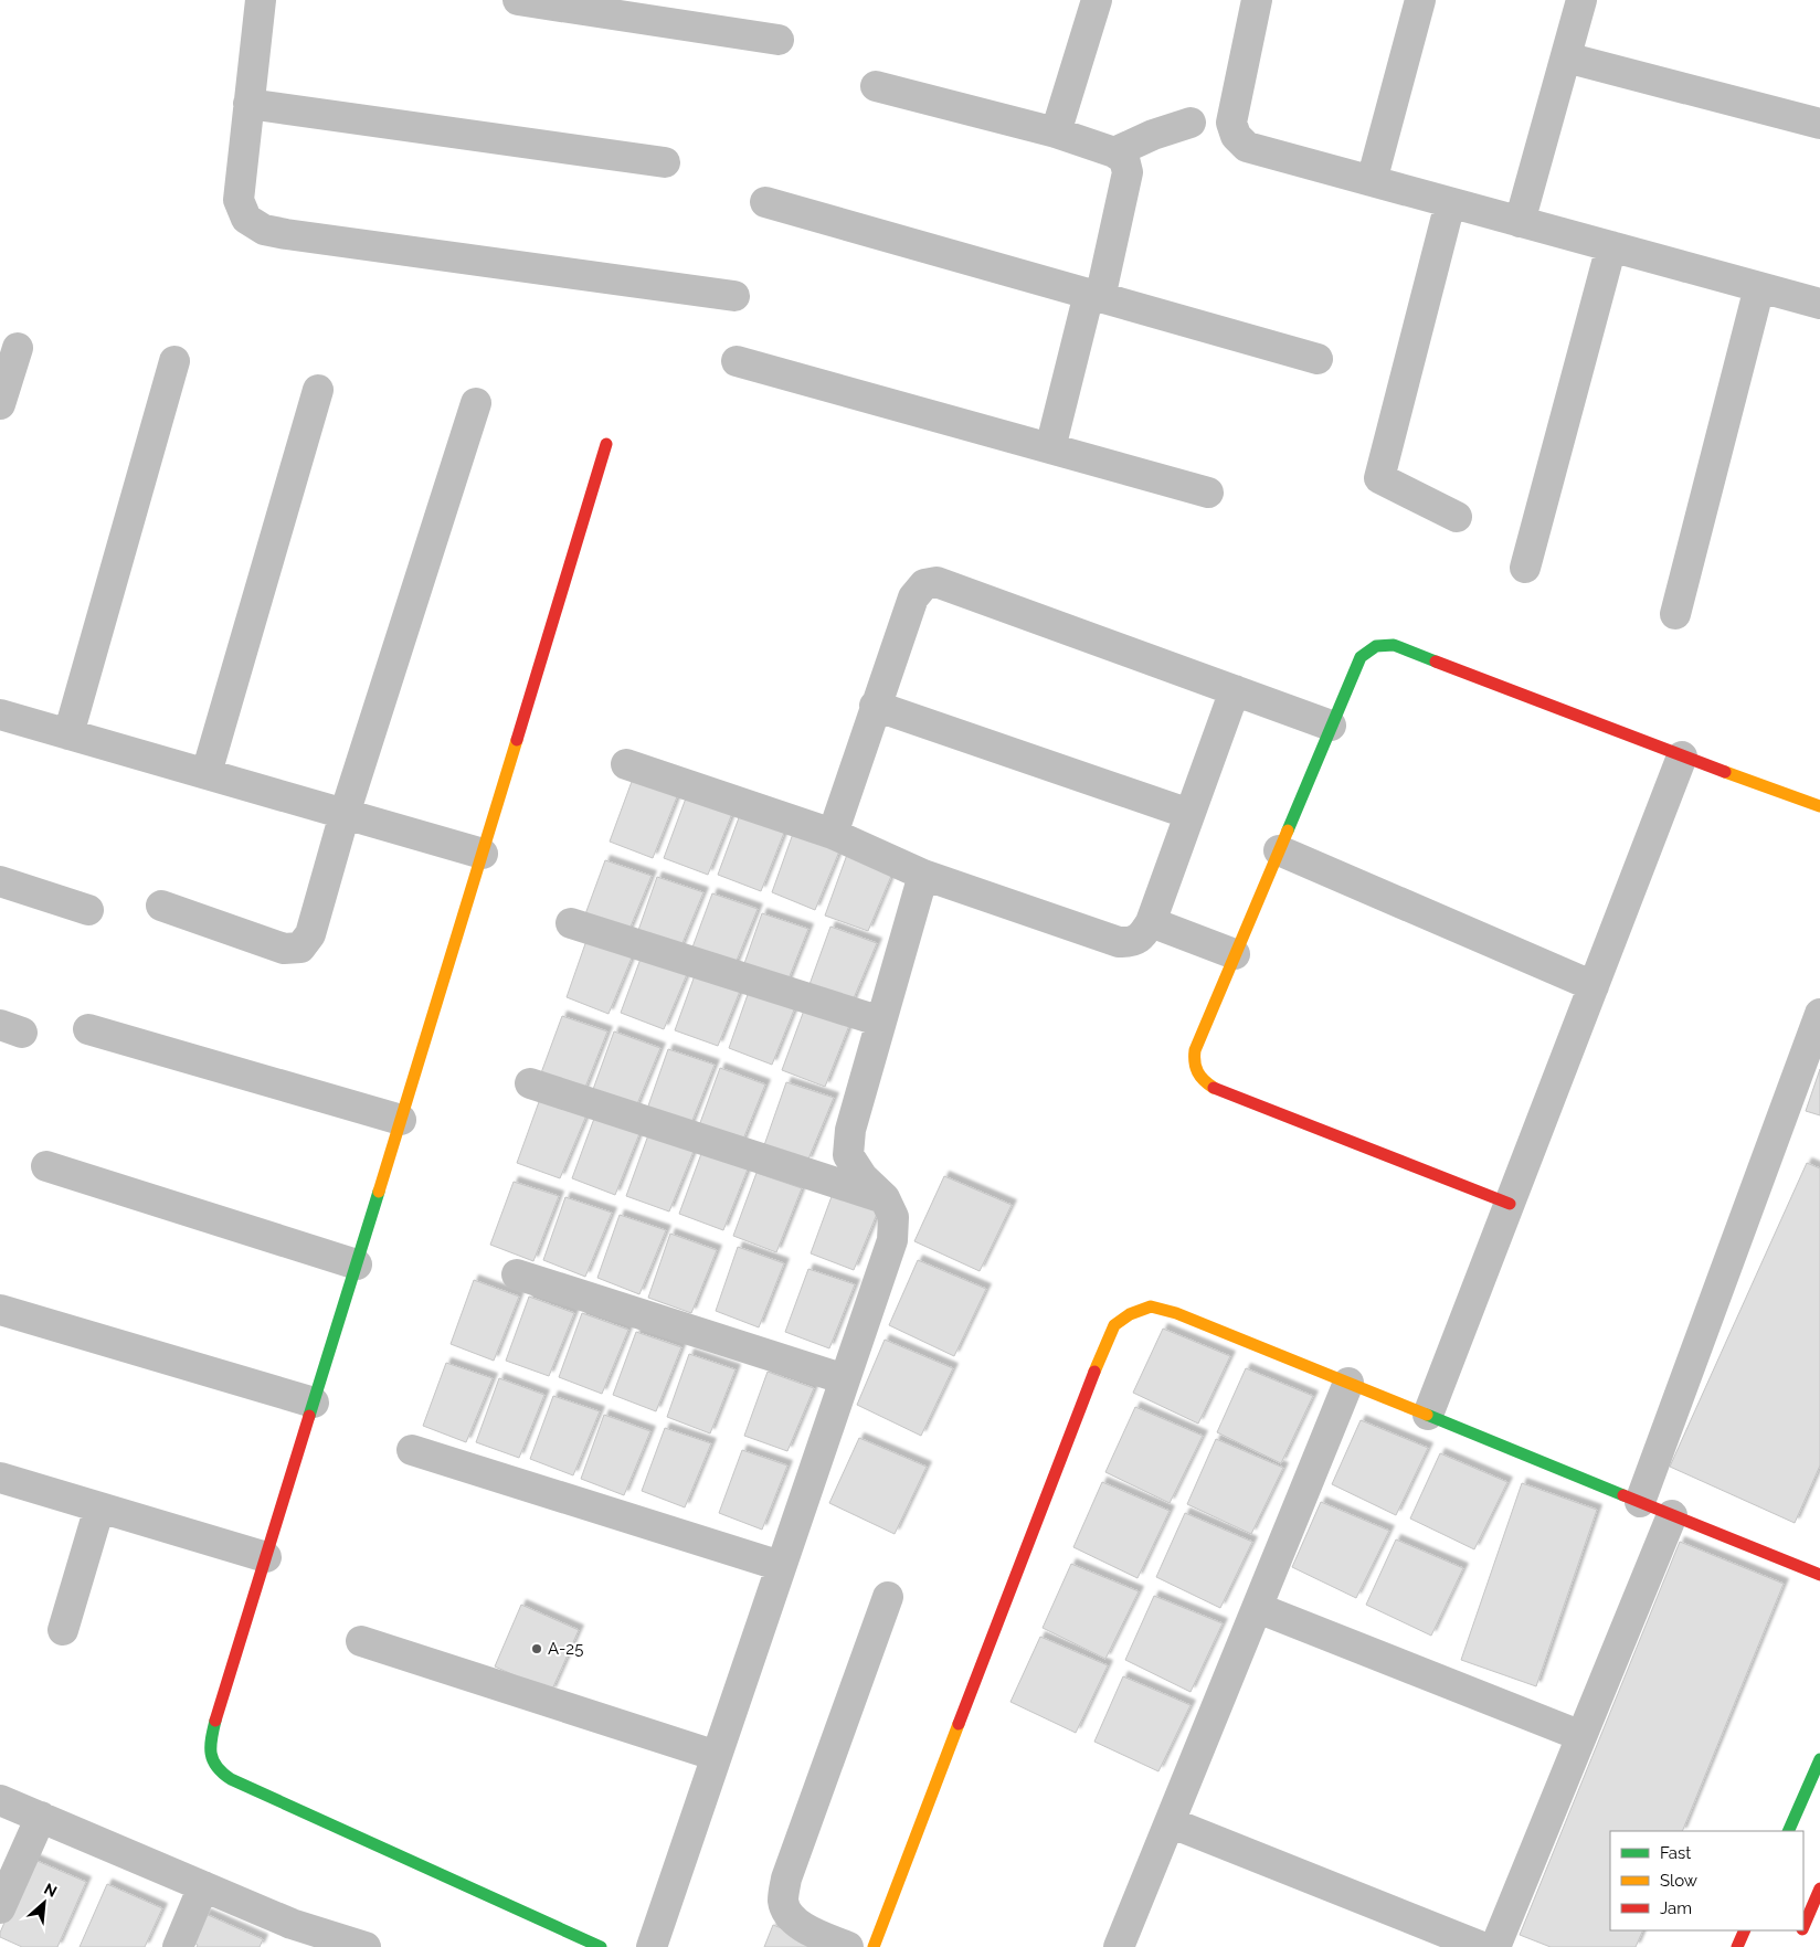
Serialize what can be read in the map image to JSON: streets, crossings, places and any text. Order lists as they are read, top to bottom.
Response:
{
  "places": ["A-25"],
  "legend": ["Fast", "Slow", "Jam"],
  "north": "top right"
}
